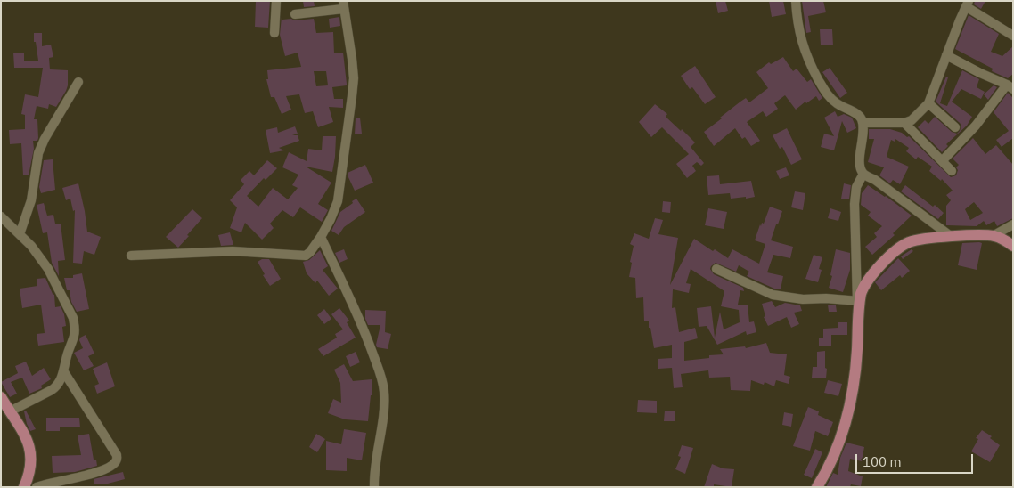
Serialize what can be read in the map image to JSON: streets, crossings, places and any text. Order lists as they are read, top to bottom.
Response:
{
  "scale_bar": "100 m"
}
